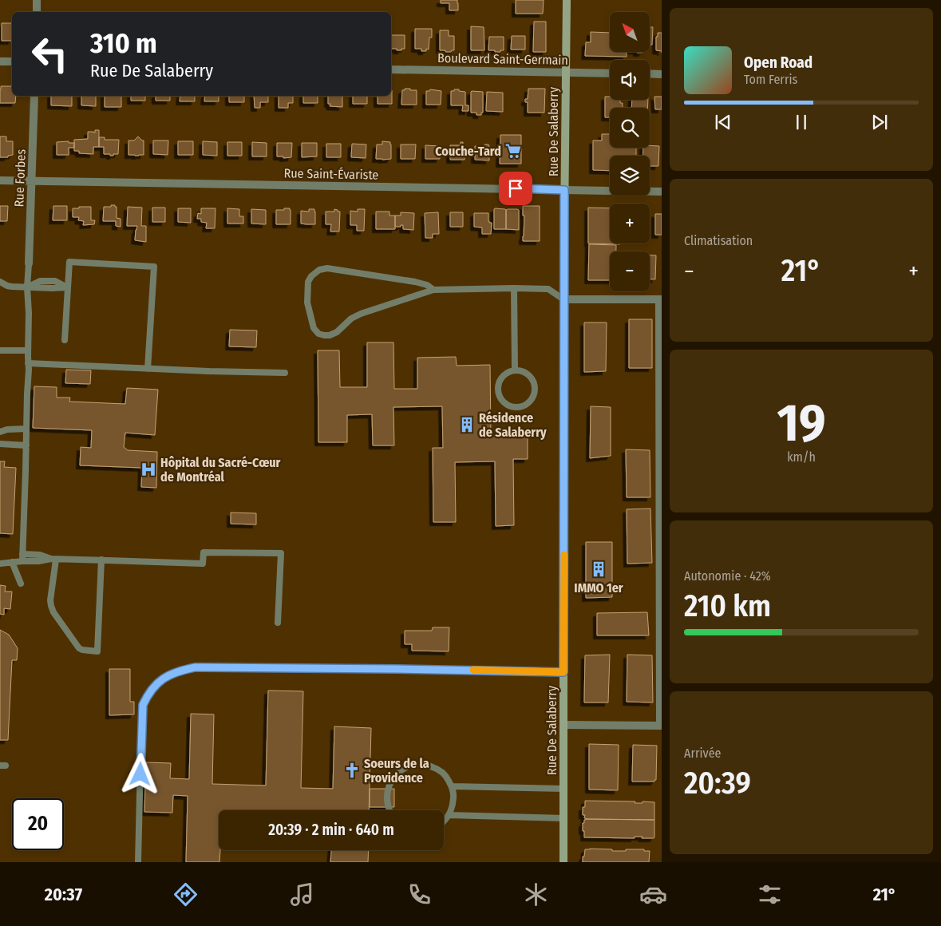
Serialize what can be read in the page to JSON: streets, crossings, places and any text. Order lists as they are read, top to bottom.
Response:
{
  "streets": {
    "main road": ["Rue De Salaberry"],
    "street": ["Boulevard Saint-Germain", "Rue Saint-Évariste", "Rue Forbes"]
  },
  "crossings": [
    ["Boulevard Saint-Germain", "Rue De Salaberry"],
    ["Rue De Salaberry", "Rue Saint-Évariste"],
    ["Rue Saint-Évariste", "Rue Forbes"]
  ],
  "places": {
    "supermarket": ["Couche-Tard"],
    "building": ["Résidence de Salaberry", "IMMO 1er"],
    "hospital": ["Hôpital du Sacré-Cœur de Montréal"],
    "church": ["Soeurs de la Providence"]
  },
  "north": "top left",
  "page": {
    "map_buttons": ["+", "−"],
    "turn": ["310 m", "Rue De Salaberry"],
    "song": ["Open Road", "Tom Ferris"],
    "tile": [
      "Climatisation",
      ["19", "km/h"],
      ["Autonomie · 42%", "210 km"],
      ["Arrivée", "20:39"]
    ],
    "heat": ["−", "21°", "+"],
    "limit": "20",
    "trip": "20:39 · 2 min · 640 m",
    "tabs": ["20:37", "21°"]
  }
}
